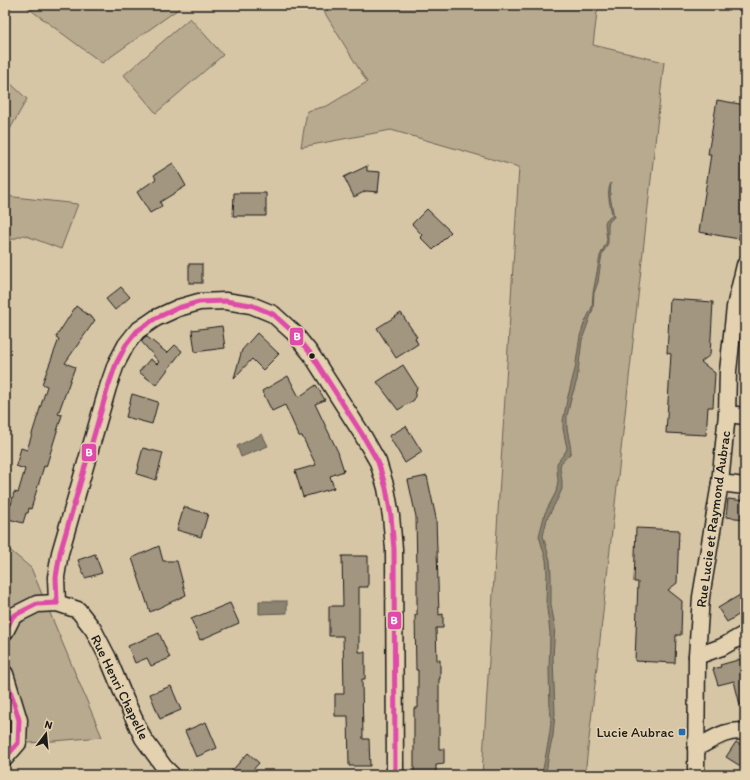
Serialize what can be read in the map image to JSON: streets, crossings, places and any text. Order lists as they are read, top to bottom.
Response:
{
  "streets": {
    "street": ["Rue Lucie et Raymond Aubrac", "Rue Henri Chapelle"]
  },
  "places": {
    "transit": ["Lucie Aubrac"]
  },
  "lines": ["transit line B"],
  "north": "top"
}
